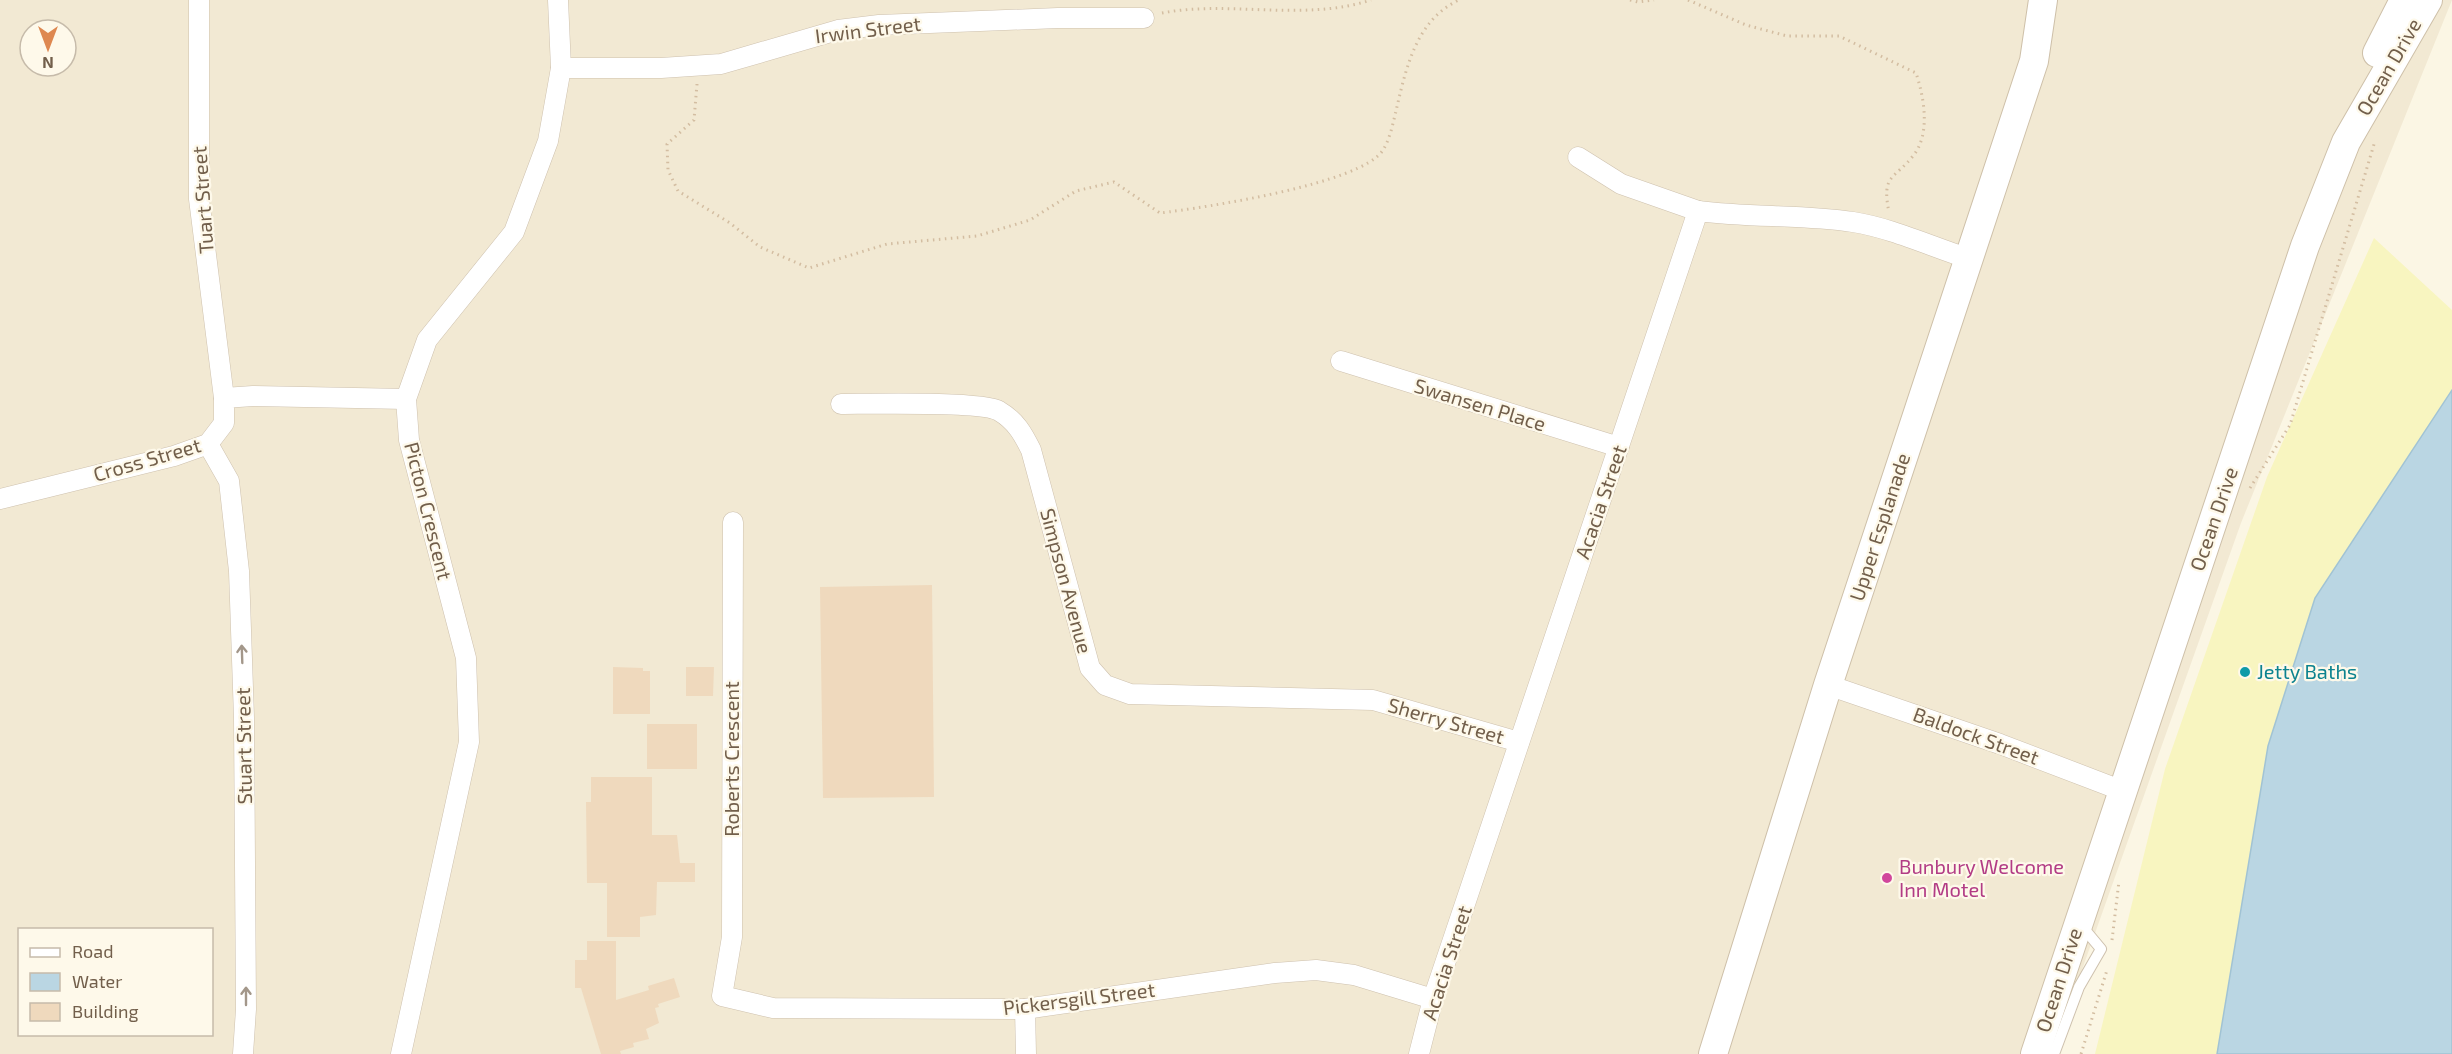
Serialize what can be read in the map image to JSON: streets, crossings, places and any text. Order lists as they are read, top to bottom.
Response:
{
  "streets": {
    "main road": ["Ocean Drive", "Upper Esplanade"],
    "street": [
      "Irwin Street",
      "Tuart Street",
      "Swansen Place",
      "Cross Street",
      "Acacia Street",
      "Picton Crescent",
      "Simpson Avenue",
      "Sherry Street",
      "Baldock Street",
      "Stuart Street",
      "Roberts Crescent",
      "Pickersgill Street"
    ]
  },
  "crossings": [
    ["Irwin Street", "Picton Crescent"],
    ["Ocean Drive", "Baldock Street"],
    ["Tuart Street", "Cross Street"],
    ["Swansen Place", "Acacia Street"],
    ["Cross Street", "Stuart Street"],
    ["Acacia Street", "Sherry Street"],
    ["Acacia Street", "Pickersgill Street"],
    ["Upper Esplanade", "Baldock Street"],
    ["Simpson Avenue", "Sherry Street"],
    ["Roberts Crescent", "Pickersgill Street"]
  ],
  "one_way": ["Stuart Street"],
  "places": ["Jetty Baths", "Bunbury Welcome Inn Motel"],
  "legend": ["Road", "Water", "Building"],
  "north": "bottom"
}
